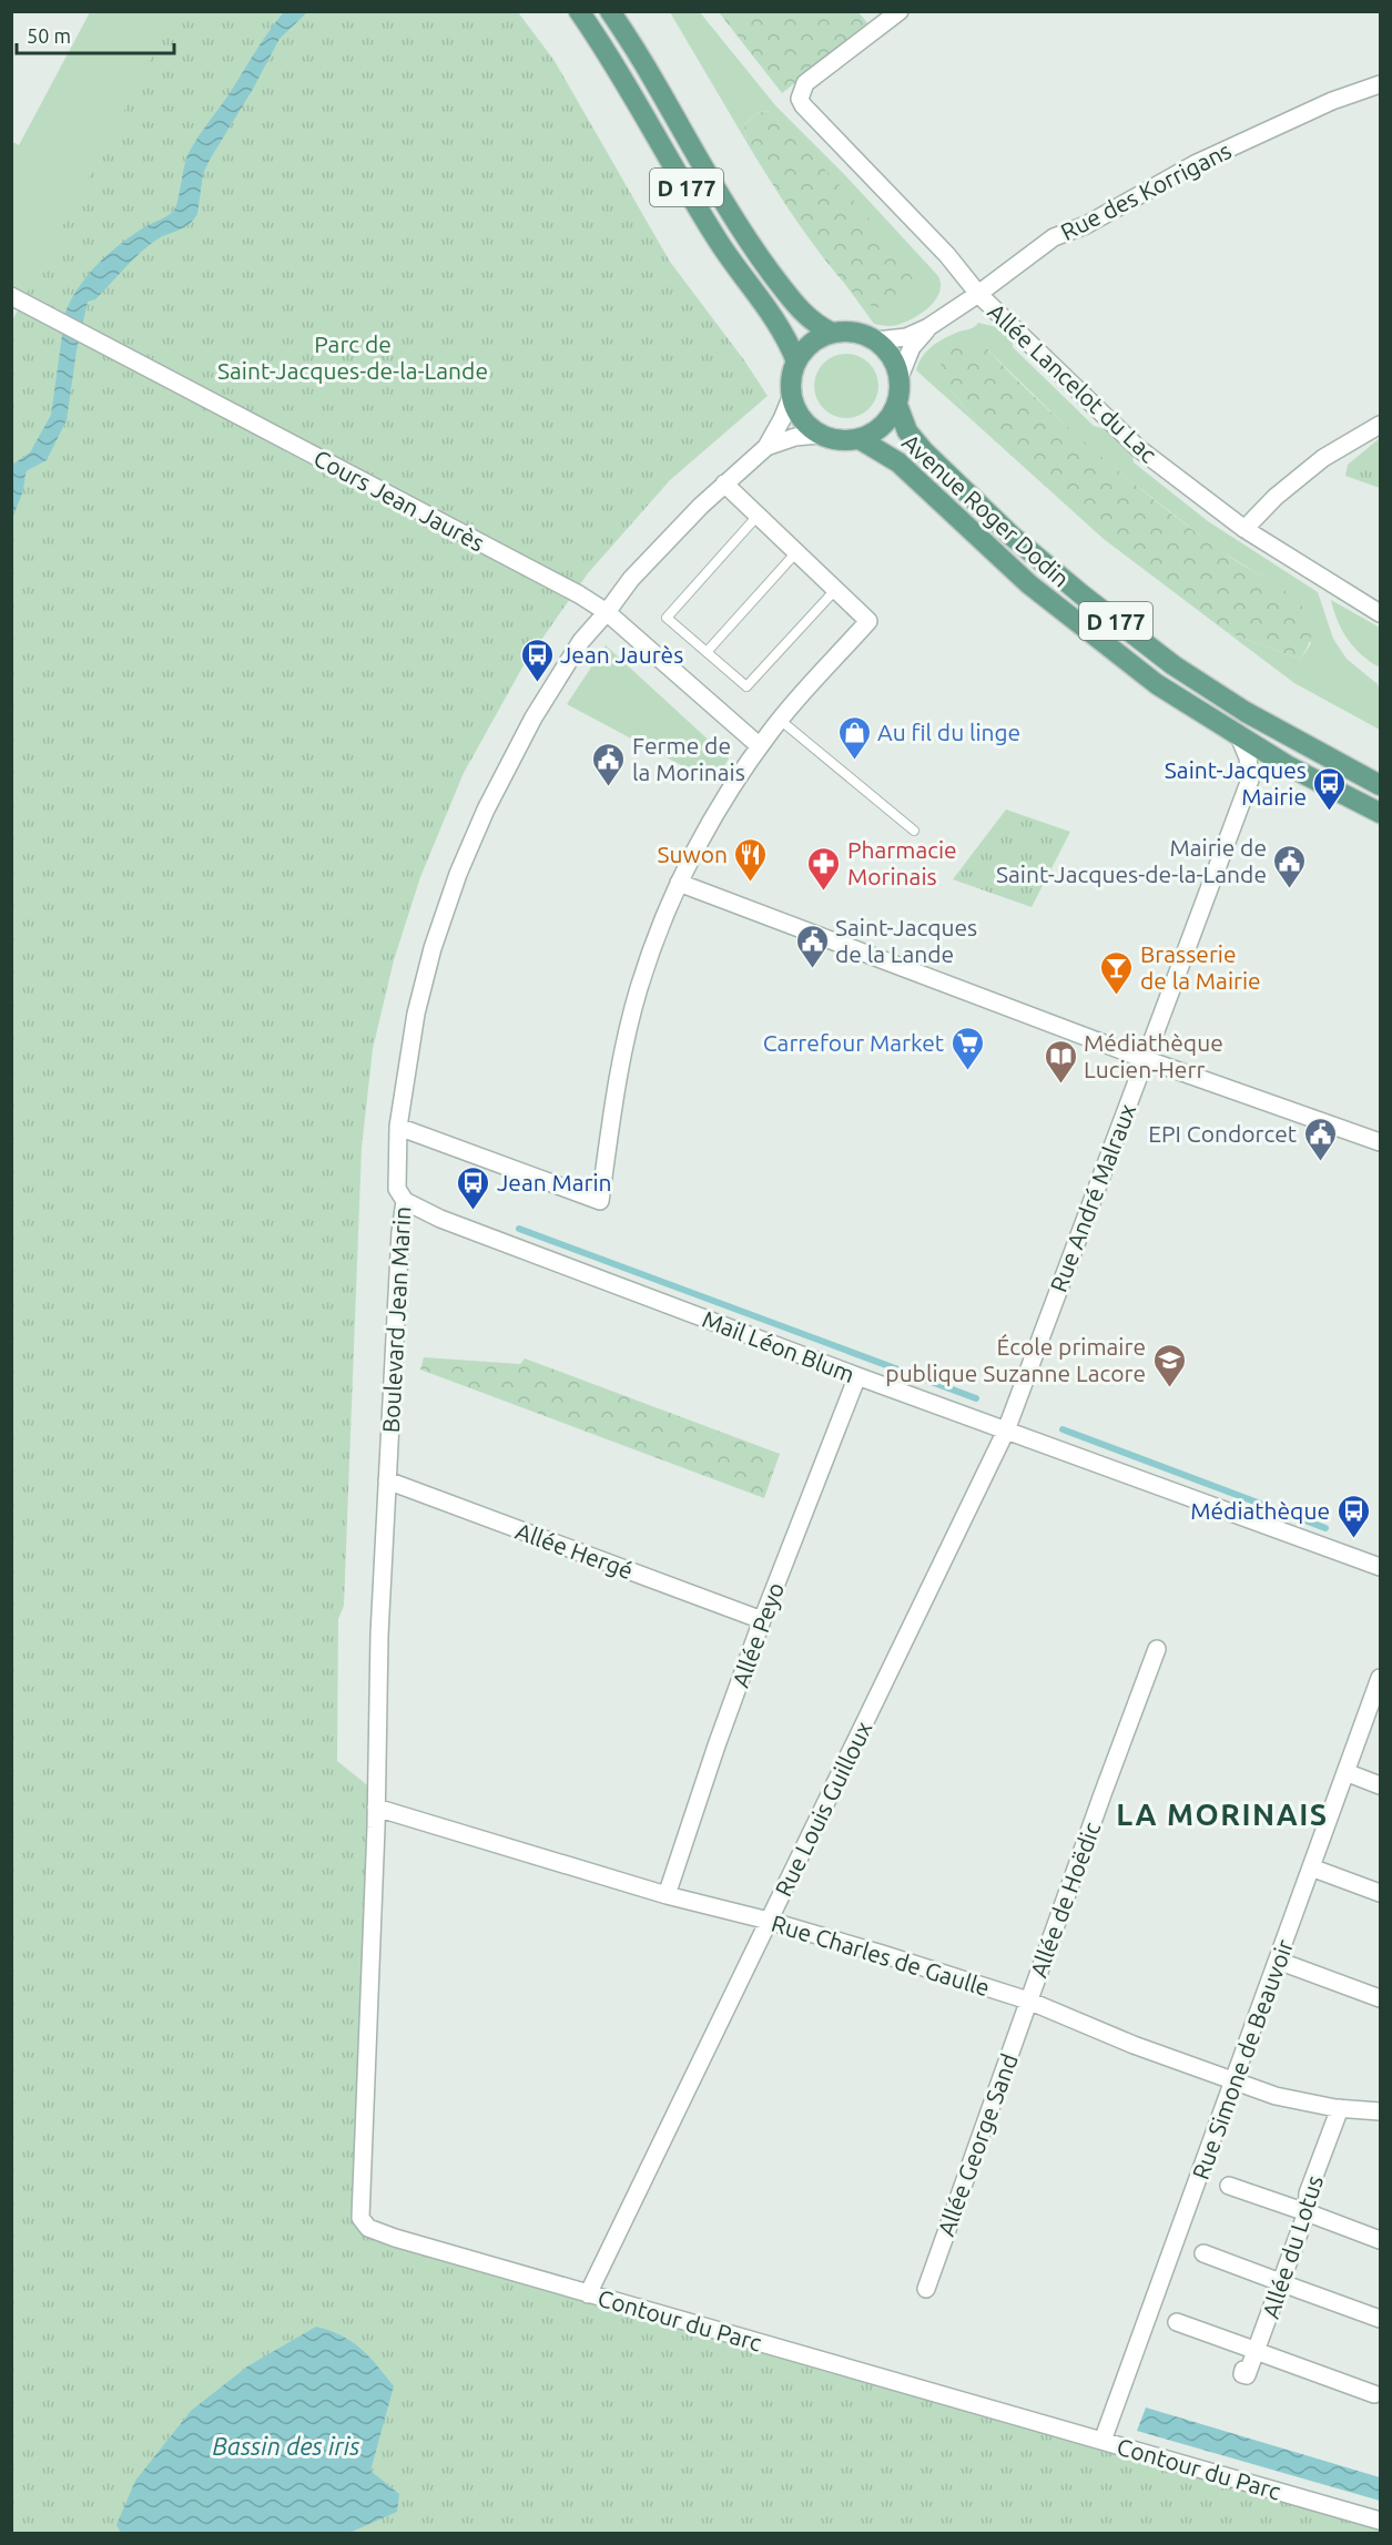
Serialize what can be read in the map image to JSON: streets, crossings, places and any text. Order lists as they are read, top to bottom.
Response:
{
  "streets": {
    "main road": ["D 177", "Avenue Roger Dodin"],
    "street": [
      "Rue des Korrigans",
      "Allée Lancelot du Lac",
      "Cours Jean Jaurès",
      "Rue André Malraux",
      "Boulevard Jean Marin",
      "Mail Léon Blum",
      "Allée Hergé",
      "Allée Peyo",
      "Rue Louis Guilloux",
      "Allée de Hoëdic",
      "Rue Charles de Gaulle",
      "Rue Simone de Beauvoir",
      "Allée George Sand",
      "Allée du Lotus",
      "Contour du Parc"
    ]
  },
  "crossings": [
    ["D 177", "Rue des Korrigans"],
    ["D 177", "Avenue Roger Dodin"],
    ["D 177", "Boulevard Jean Marin"],
    ["Rue des Korrigans", "Allée Lancelot du Lac"],
    ["Rue des Korrigans", "Avenue Roger Dodin"],
    ["Rue des Korrigans", "Boulevard Jean Marin"],
    ["Cours Jean Jaurès", "Boulevard Jean Marin"],
    ["Avenue Roger Dodin", "Rue André Malraux"],
    ["Avenue Roger Dodin", "Boulevard Jean Marin"],
    ["Rue André Malraux", "Mail Léon Blum"],
    ["Rue André Malraux", "Rue Louis Guilloux"],
    ["Boulevard Jean Marin", "Mail Léon Blum"],
    ["Boulevard Jean Marin", "Allée Hergé"],
    ["Boulevard Jean Marin", "Rue Charles de Gaulle"],
    ["Boulevard Jean Marin", "Contour du Parc"],
    ["Mail Léon Blum", "Allée Peyo"],
    ["Mail Léon Blum", "Rue Louis Guilloux"],
    ["Allée Hergé", "Allée Peyo"],
    ["Allée Peyo", "Rue Charles de Gaulle"],
    ["Rue Louis Guilloux", "Rue Charles de Gaulle"],
    ["Rue Louis Guilloux", "Contour du Parc"],
    ["Allée de Hoëdic", "Rue Charles de Gaulle"],
    ["Allée de Hoëdic", "Allée George Sand"],
    ["Rue Charles de Gaulle", "Rue Simone de Beauvoir"],
    ["Rue Charles de Gaulle", "Allée George Sand"],
    ["Rue Charles de Gaulle", "Allée du Lotus"],
    ["Rue Simone de Beauvoir", "Contour du Parc"]
  ],
  "districts": ["LA MORINAIS"],
  "water": ["Bassin des iris"],
  "parks": ["Parc de Saint-Jacques-de-la-Lande"],
  "places": {
    "bus stop": [
      "Jean Jaurès",
      "Saint-Jacques Mairie",
      "Jean Marin",
      "Médiathèque"
    ],
    "shop": ["Au fil du linge"],
    "public building": [
      "Ferme de la Morinais",
      "Mairie de Saint-Jacques-de-la-Lande",
      "Saint-Jacques de la Lande",
      "EPI Condorcet"
    ],
    "restaurant": ["Suwon"],
    "pharmacy": ["Pharmacie Morinais"],
    "bar": ["Brasserie de la Mairie"],
    "supermarket": ["Carrefour Market"],
    "library": ["Médiathèque Lucien-Herr"],
    "school or university": ["École primaire publique Suzanne Lacore"]
  },
  "scale_bar": "50 m"
}
